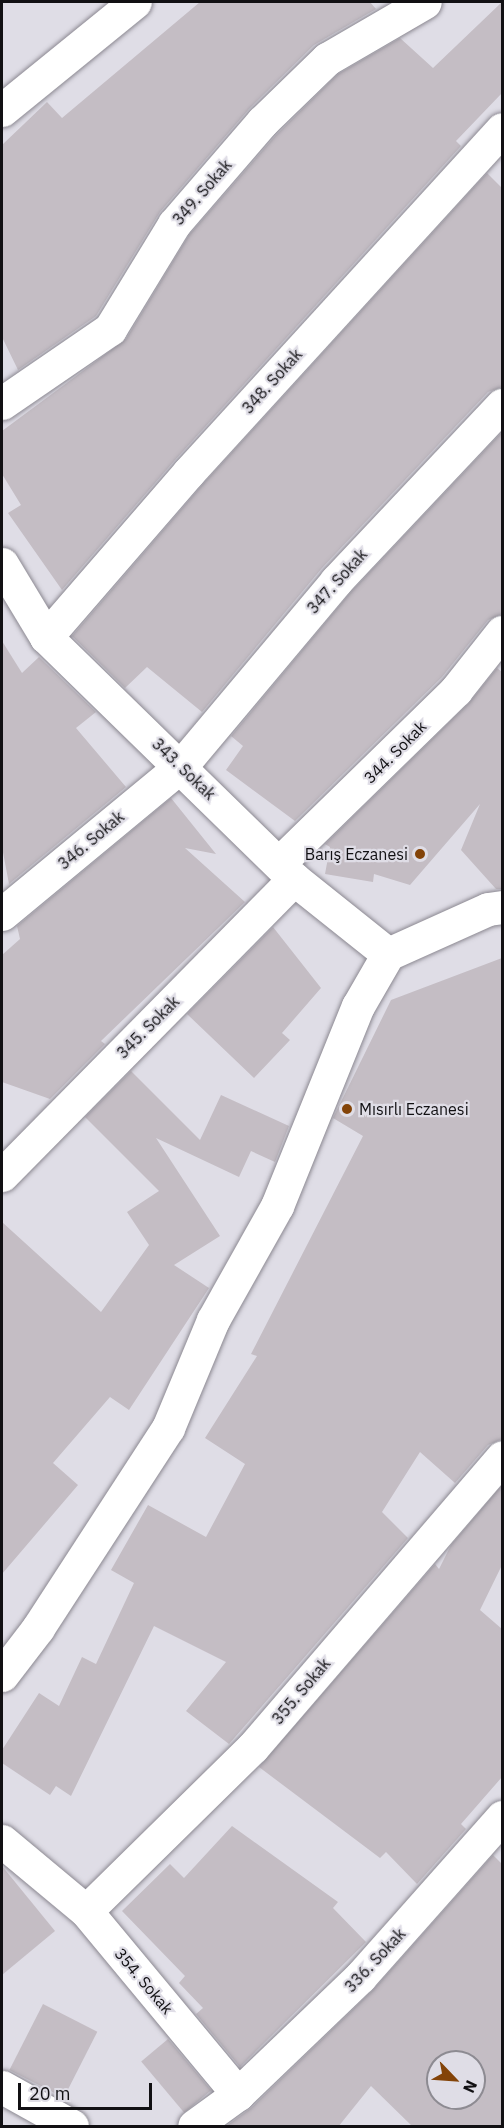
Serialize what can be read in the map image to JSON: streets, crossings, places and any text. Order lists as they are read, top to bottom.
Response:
{
  "streets": {
    "street": [
      "349. Sokak",
      "348. Sokak",
      "347. Sokak",
      "344. Sokak",
      "343. Sokak",
      "346. Sokak",
      "345. Sokak",
      "355. Sokak",
      "336. Sokak",
      "354. Sokak"
    ]
  },
  "crossings": [
    ["348. Sokak", "343. Sokak"],
    ["347. Sokak", "343. Sokak"],
    ["347. Sokak", "346. Sokak"],
    ["344. Sokak", "343. Sokak"],
    ["344. Sokak", "345. Sokak"],
    ["343. Sokak", "346. Sokak"],
    ["343. Sokak", "345. Sokak"],
    ["355. Sokak", "354. Sokak"],
    ["336. Sokak", "354. Sokak"]
  ],
  "places": ["Barış Eczanesi", "Mısırlı Eczanesi"],
  "scale_bar": "20 m",
  "north": "bottom right"
}
